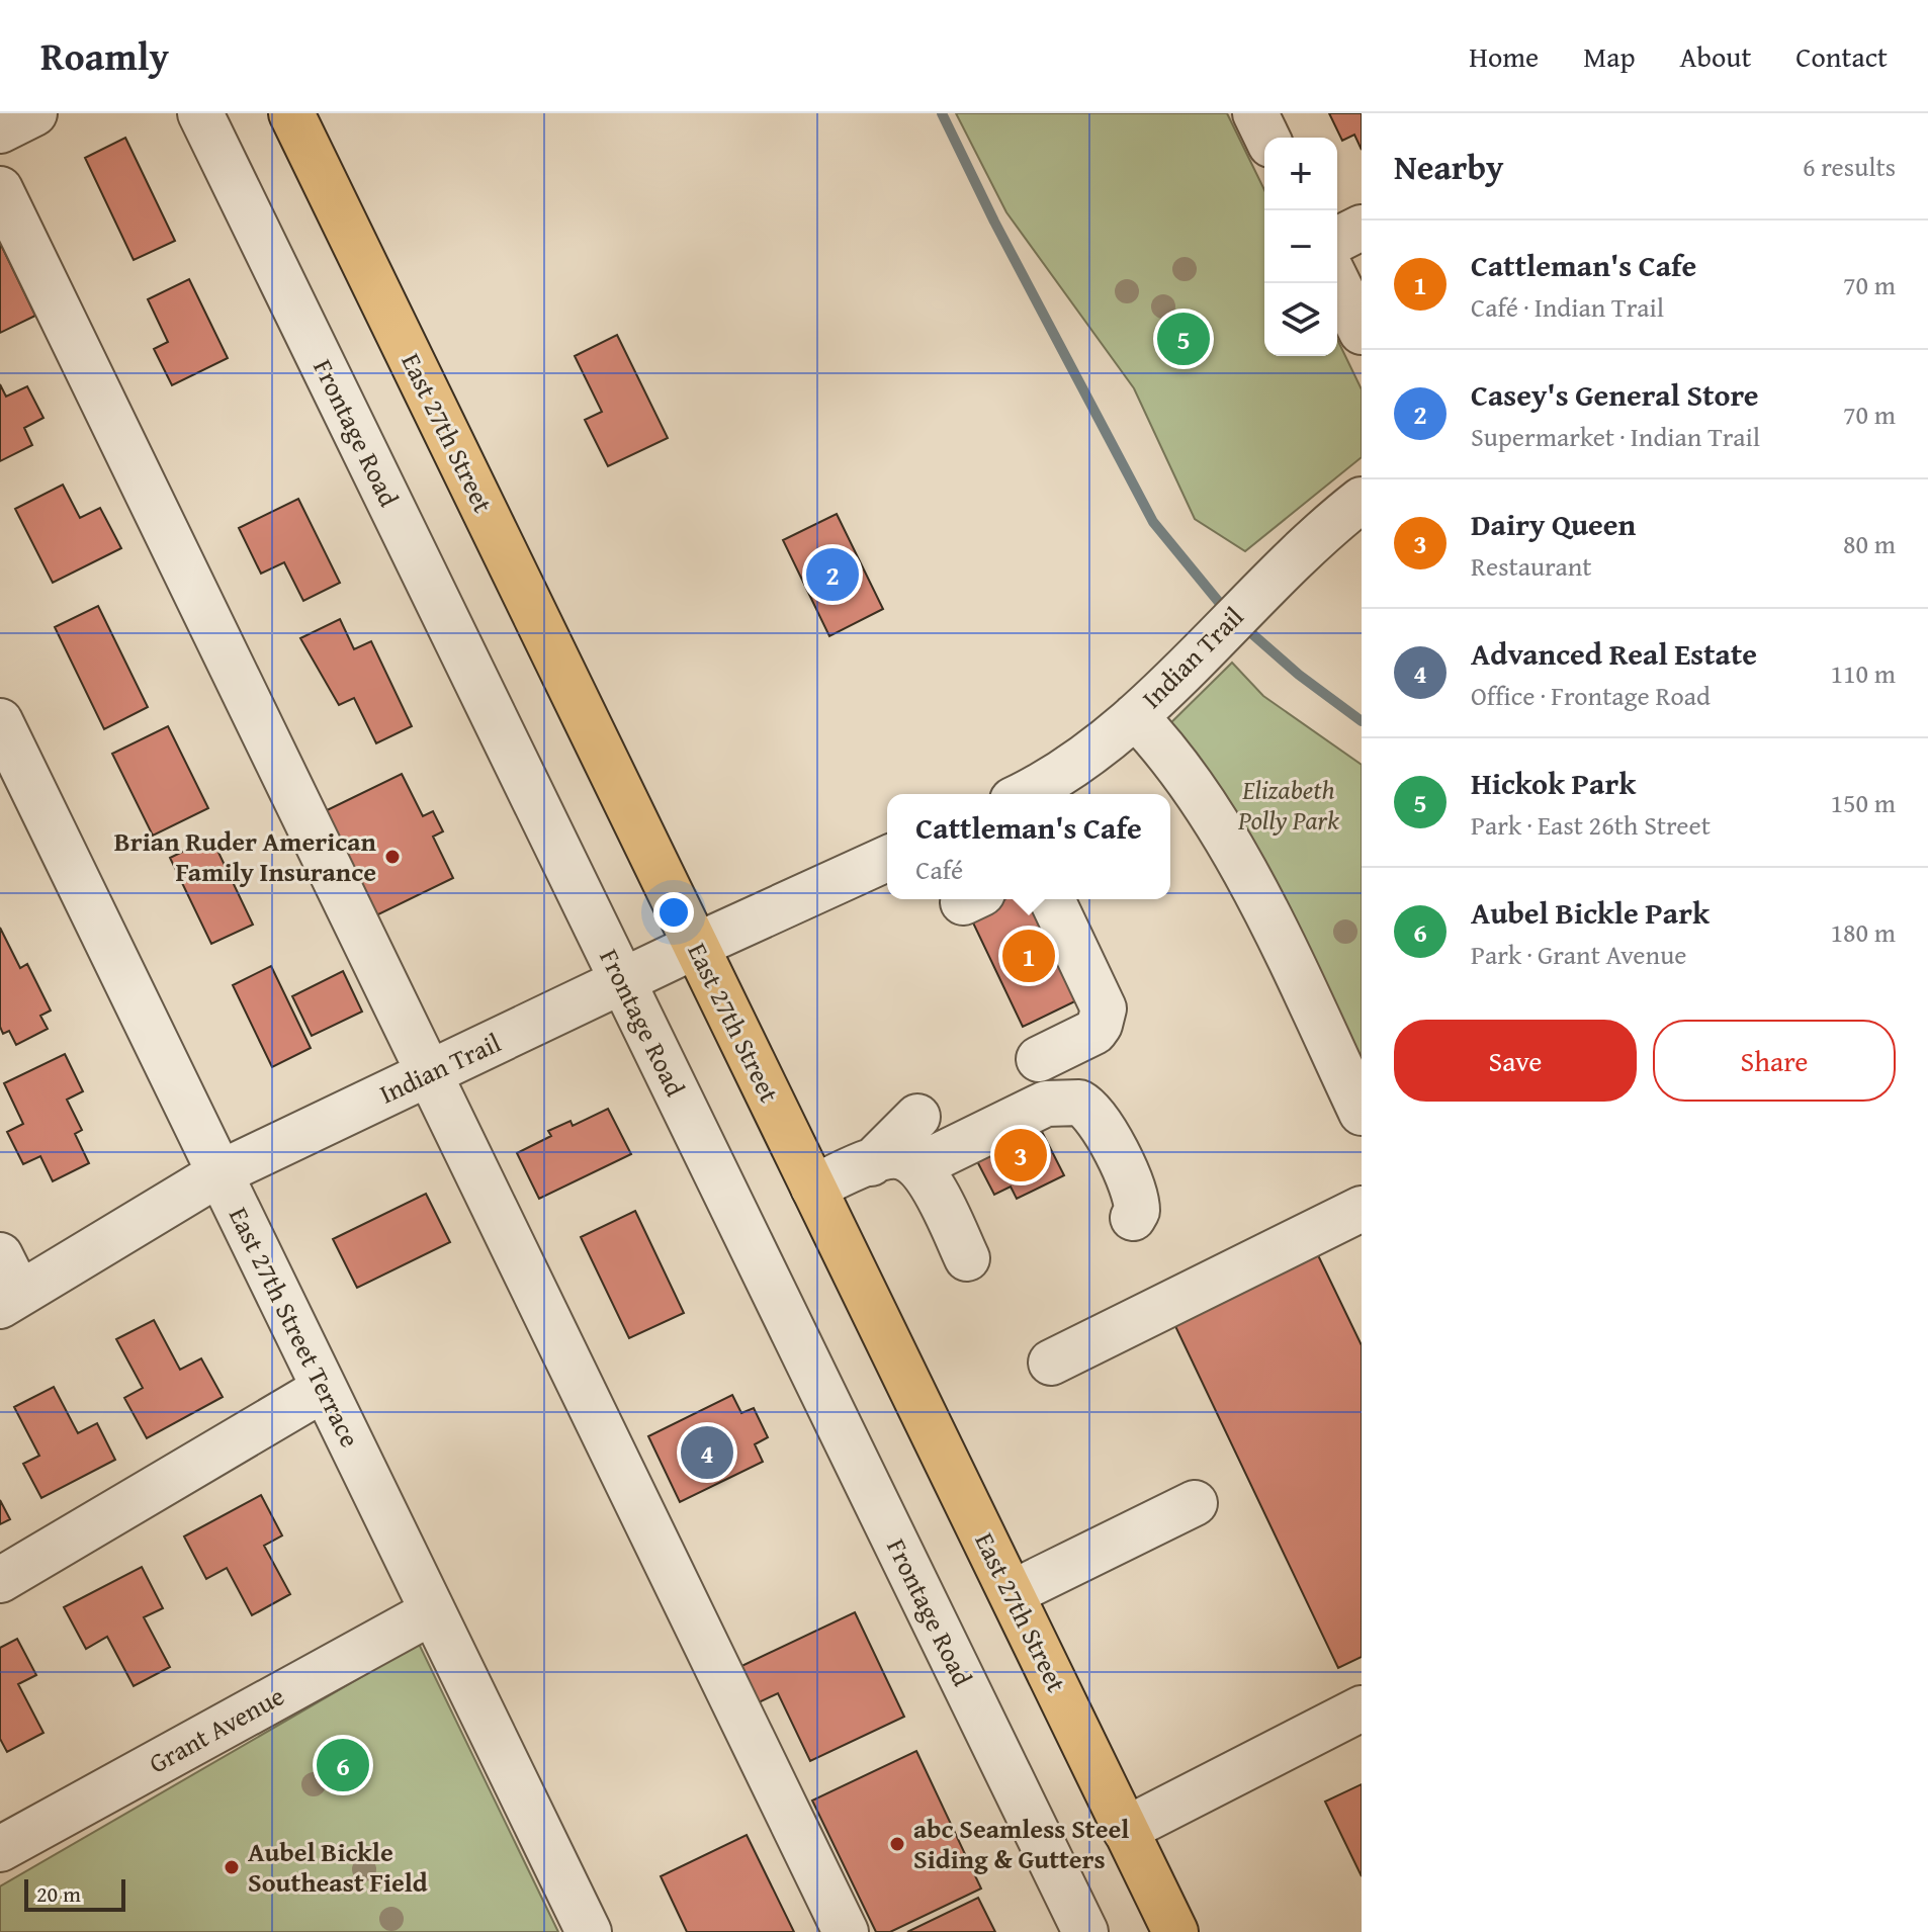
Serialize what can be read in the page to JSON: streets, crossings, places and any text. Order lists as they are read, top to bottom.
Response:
{
  "streets": {
    "main road": ["East 27th Street"],
    "street": [
      "Frontage Road",
      "Indian Trail",
      "East 27th Street Terrace",
      "Grant Avenue"
    ]
  },
  "crossings": [
    ["Frontage Road", "Indian Trail"],
    ["East 27th Street", "Indian Trail"],
    ["Indian Trail", "East 27th Street Terrace"],
    ["East 27th Street Terrace", "Grant Avenue"]
  ],
  "parks": ["Elizabeth Polly Park"],
  "places": ["Brian Ruder American Family Insurance", "abc Seamless Steel Siding & Gutters", "Aubel Bickle Southeast Field"],
  "scale_bar": "20 m",
  "page": {
    "header": "Roamly",
    "nav": [
      "Home",
      "Map",
      "About",
      "Contact"
    ],
    "heading": ["Nearby", "6 results"],
    "map_buttons": ["+", "−"],
    "list": [
      {
        "mark": "1",
        "name": "Cattleman's Cafe",
        "note": "Café · Indian Trail",
        "value": "70 m"
      },
      {
        "mark": "2",
        "name": "Casey's General Store",
        "note": "Supermarket · Indian Trail",
        "value": "70 m"
      },
      {
        "mark": "3",
        "name": "Dairy Queen",
        "note": "Restaurant",
        "value": "80 m"
      },
      {
        "mark": "4",
        "name": "Advanced Real Estate",
        "note": "Office · Frontage Road",
        "value": "110 m"
      },
      {
        "mark": "5",
        "name": "Hickok Park",
        "note": "Park · East 26th Street",
        "value": "150 m"
      },
      {
        "mark": "6",
        "name": "Aubel Bickle Park",
        "note": "Park · Grant Avenue",
        "value": "180 m"
      }
    ],
    "pins": [
      "5",
      "2",
      "1",
      "3",
      "4",
      "6"
    ],
    "popup": ["Cattleman's Cafe", "Café"],
    "buttons": ["Save", "Share"],
    "scale": "20 m"
  }
}
